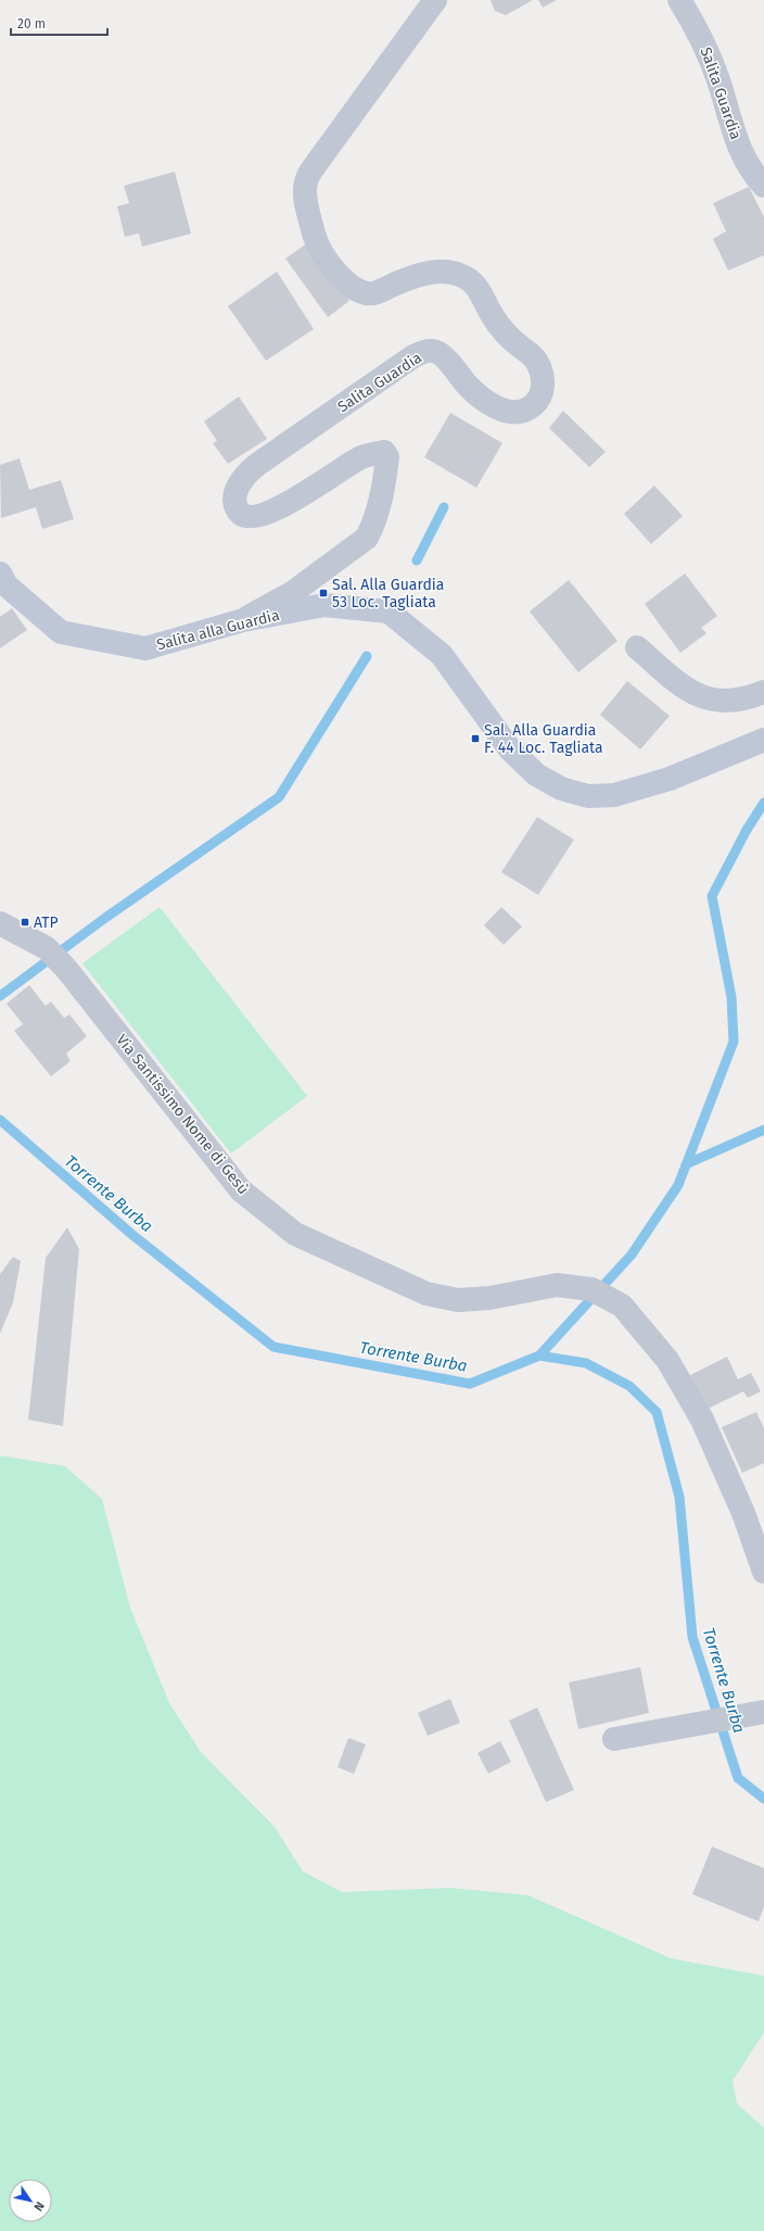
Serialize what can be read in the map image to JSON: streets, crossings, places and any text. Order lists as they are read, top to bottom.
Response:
{
  "streets": {
    "main road": ["Salita alla Guardia"],
    "street": ["Salita Guardia", "Via Santissimo Nome di Gesù"]
  },
  "crossings": [
    ["Salita Guardia", "Salita alla Guardia"]
  ],
  "water": ["Torrente Burba"],
  "places": {
    "transit": ["Sal. Alla Guardia 53 Loc. Tagliata", "Sal. Alla Guardia F. 44 Loc. Tagliata", "ATP"]
  },
  "scale_bar": "20 m",
  "north": "bottom right"
}
